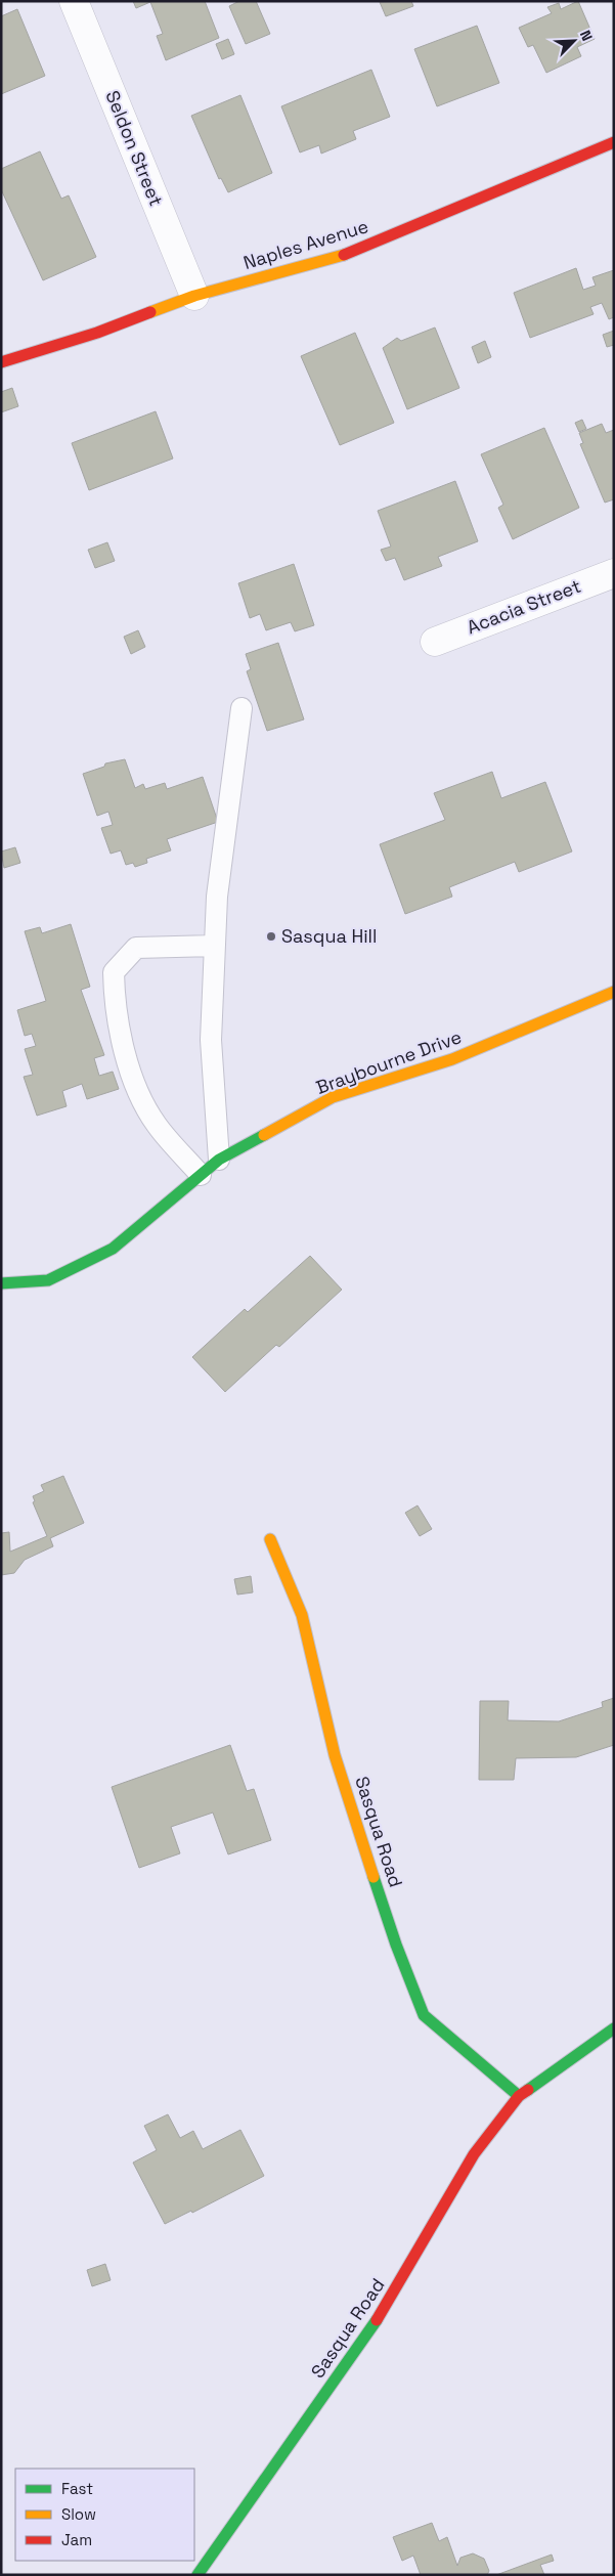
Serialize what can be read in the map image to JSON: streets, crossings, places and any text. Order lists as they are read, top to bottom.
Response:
{
  "streets": {
    "street": [
      "Seldon Street",
      "Naples Avenue",
      "Acacia Street",
      "Braybourne Drive",
      "Sasqua Road"
    ]
  },
  "crossings": [
    ["Seldon Street", "Naples Avenue"]
  ],
  "places": ["Sasqua Hill"],
  "legend": ["Fast", "Slow", "Jam"],
  "north": "top right"
}
